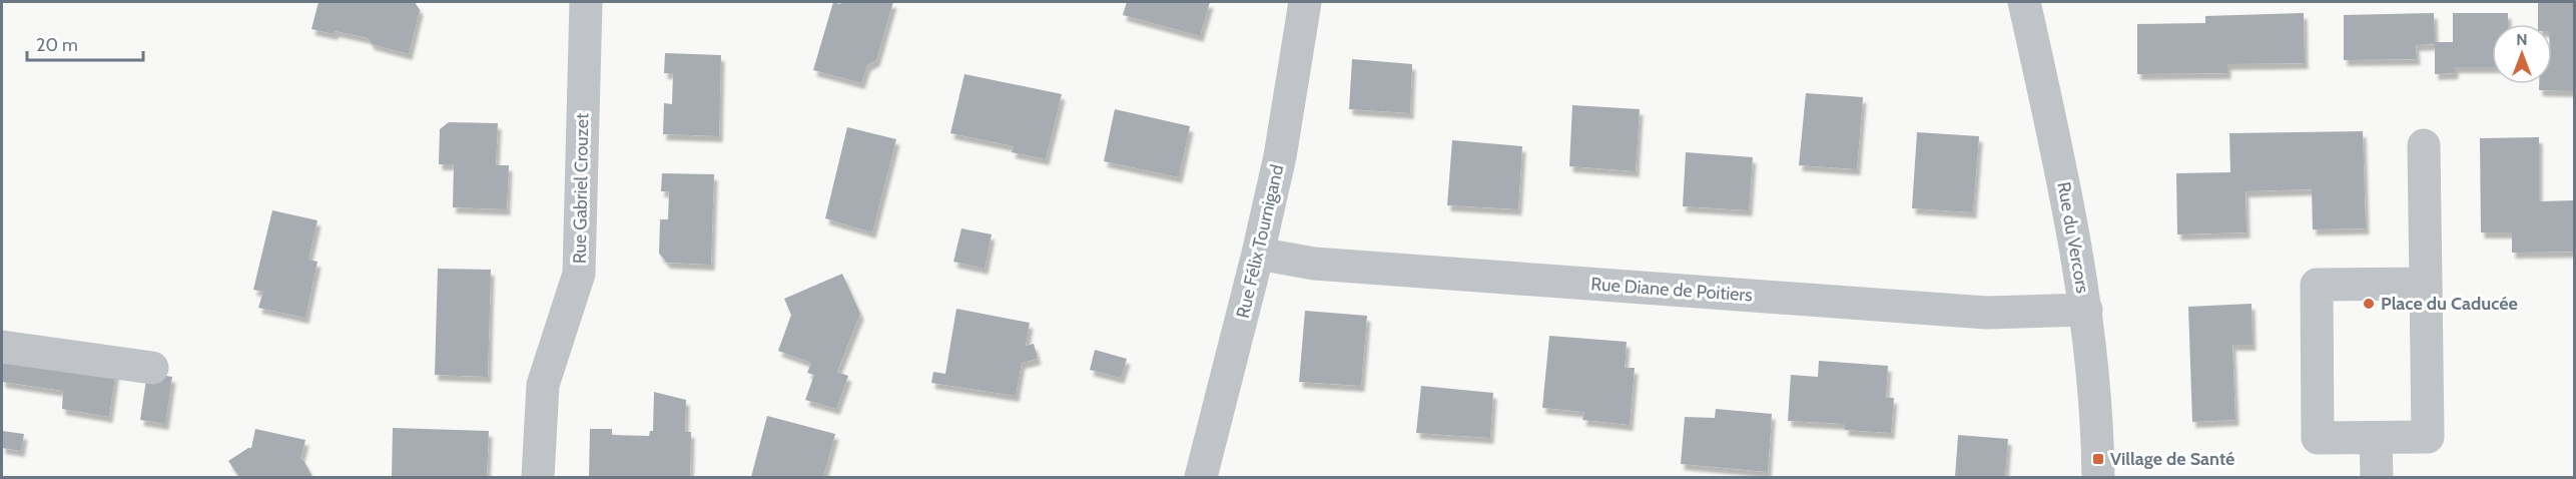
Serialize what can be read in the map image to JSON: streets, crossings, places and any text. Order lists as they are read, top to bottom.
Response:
{
  "streets": {
    "street": [
      "Rue Gabriel Crouzet",
      "Rue du Vercors",
      "Rue Félix Tournigand",
      "Rue Diane de Poitiers"
    ]
  },
  "crossings": [
    ["Rue du Vercors", "Rue Diane de Poitiers"],
    ["Rue Félix Tournigand", "Rue Diane de Poitiers"]
  ],
  "places": {
    "other": ["Place du Caducée"],
    "transit": ["Village de Santé"]
  },
  "scale_bar": "20 m",
  "north": "top"
}
